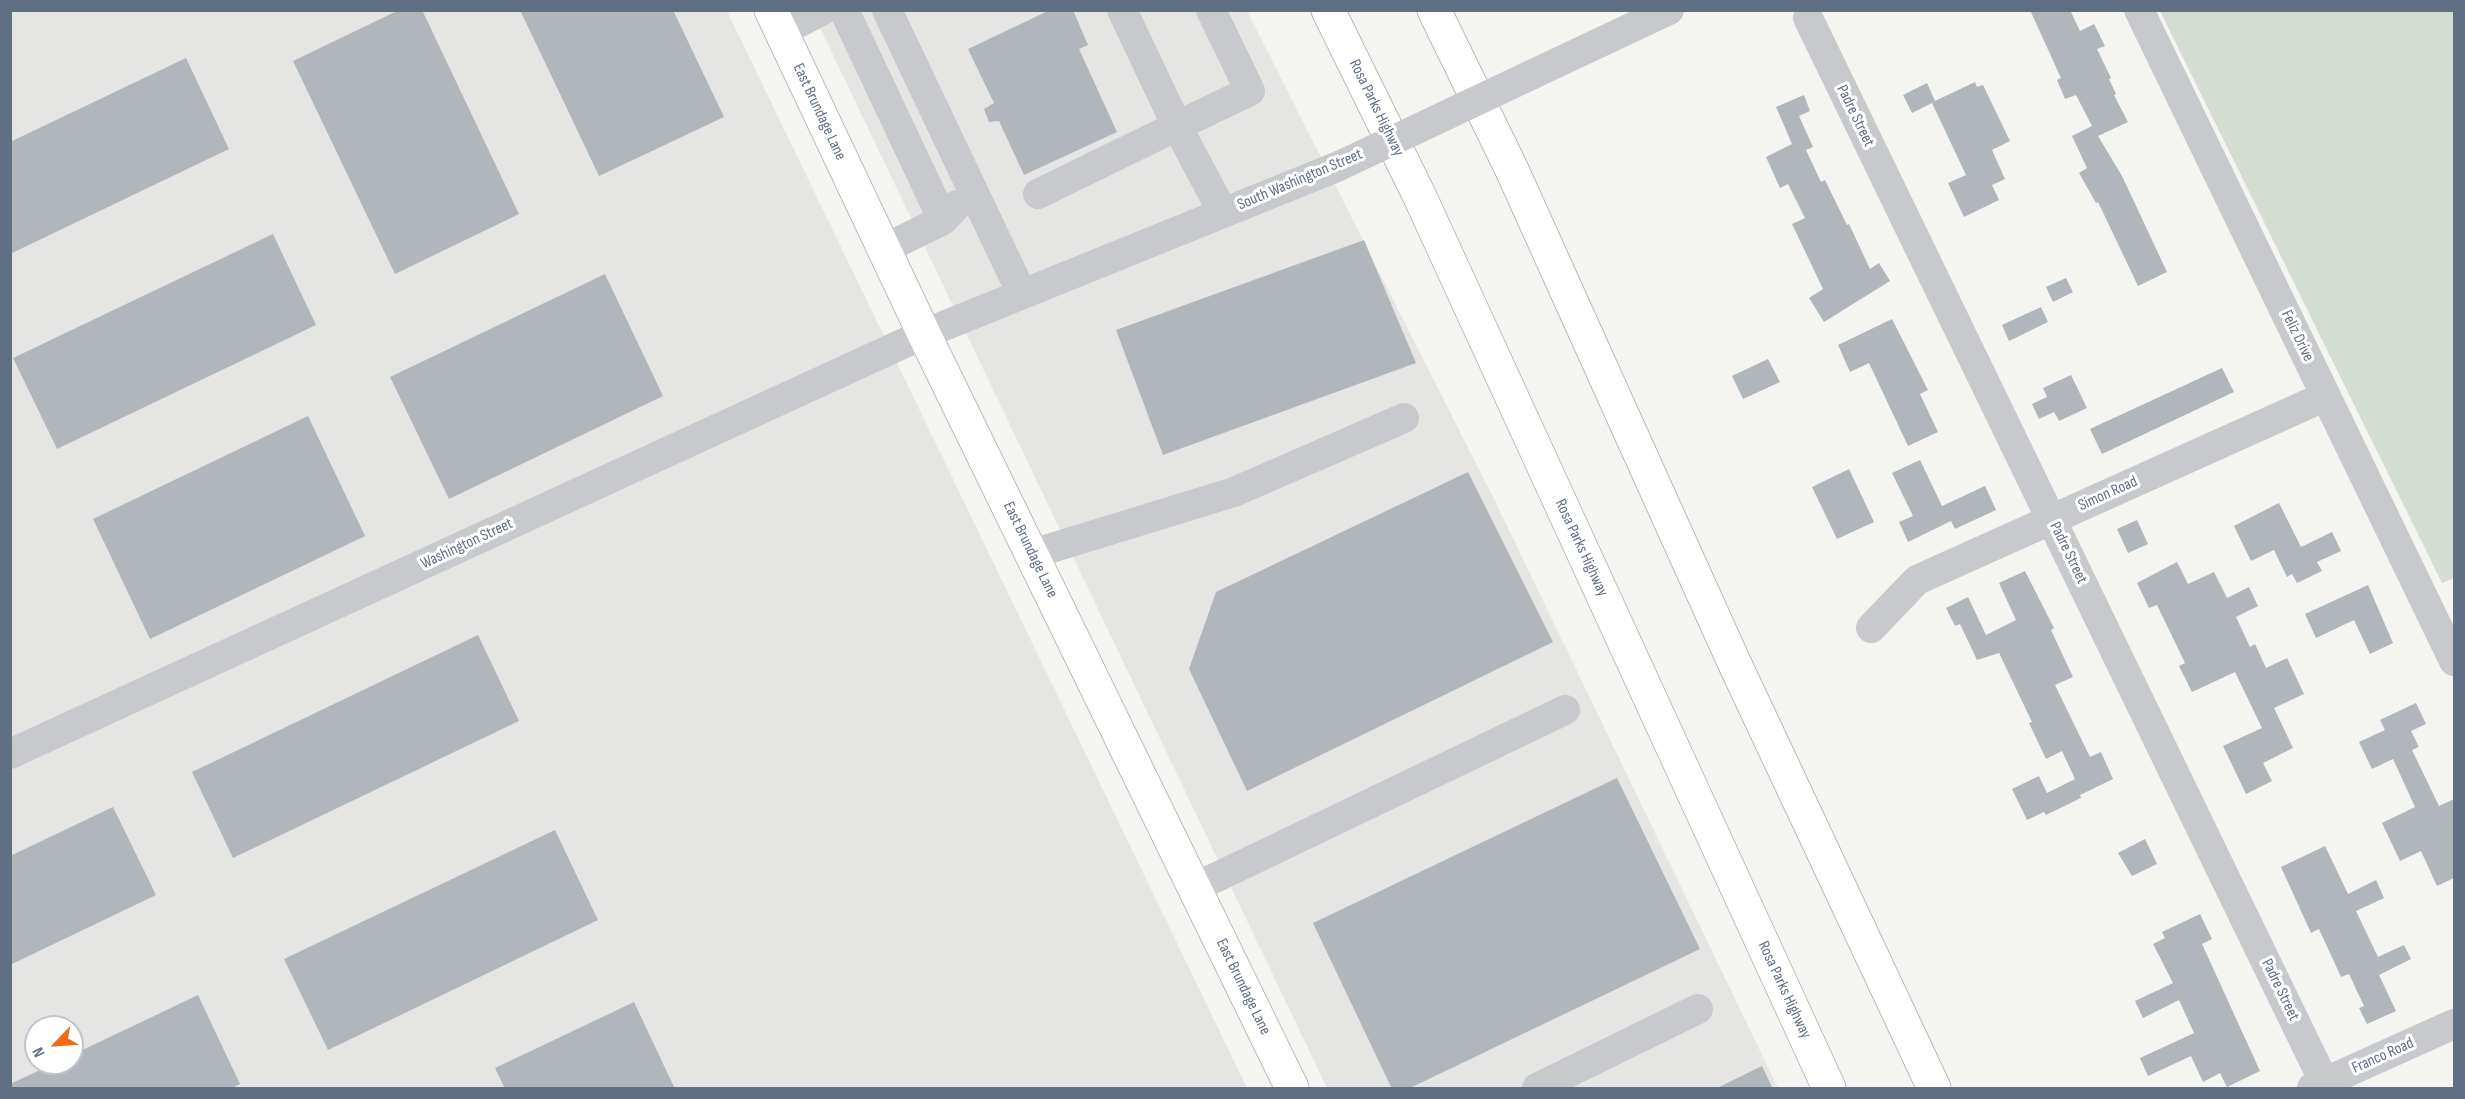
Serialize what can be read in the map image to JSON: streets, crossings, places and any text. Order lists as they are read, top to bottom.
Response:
{
  "streets": {
    "main road": ["Rosa Parks Highway", "East Brundage Lane"],
    "street": [
      "Padre Street",
      "South Washington Street",
      "Feliz Drive",
      "Simon Road",
      "Washington Street",
      "Franco Road"
    ]
  },
  "crossings": [
    ["East Brundage Lane", "South Washington Street"],
    ["East Brundage Lane", "Washington Street"],
    ["Padre Street", "Simon Road"],
    ["Padre Street", "Franco Road"],
    ["South Washington Street", "Washington Street"],
    ["Feliz Drive", "Simon Road"]
  ],
  "north": "bottom left"
}
